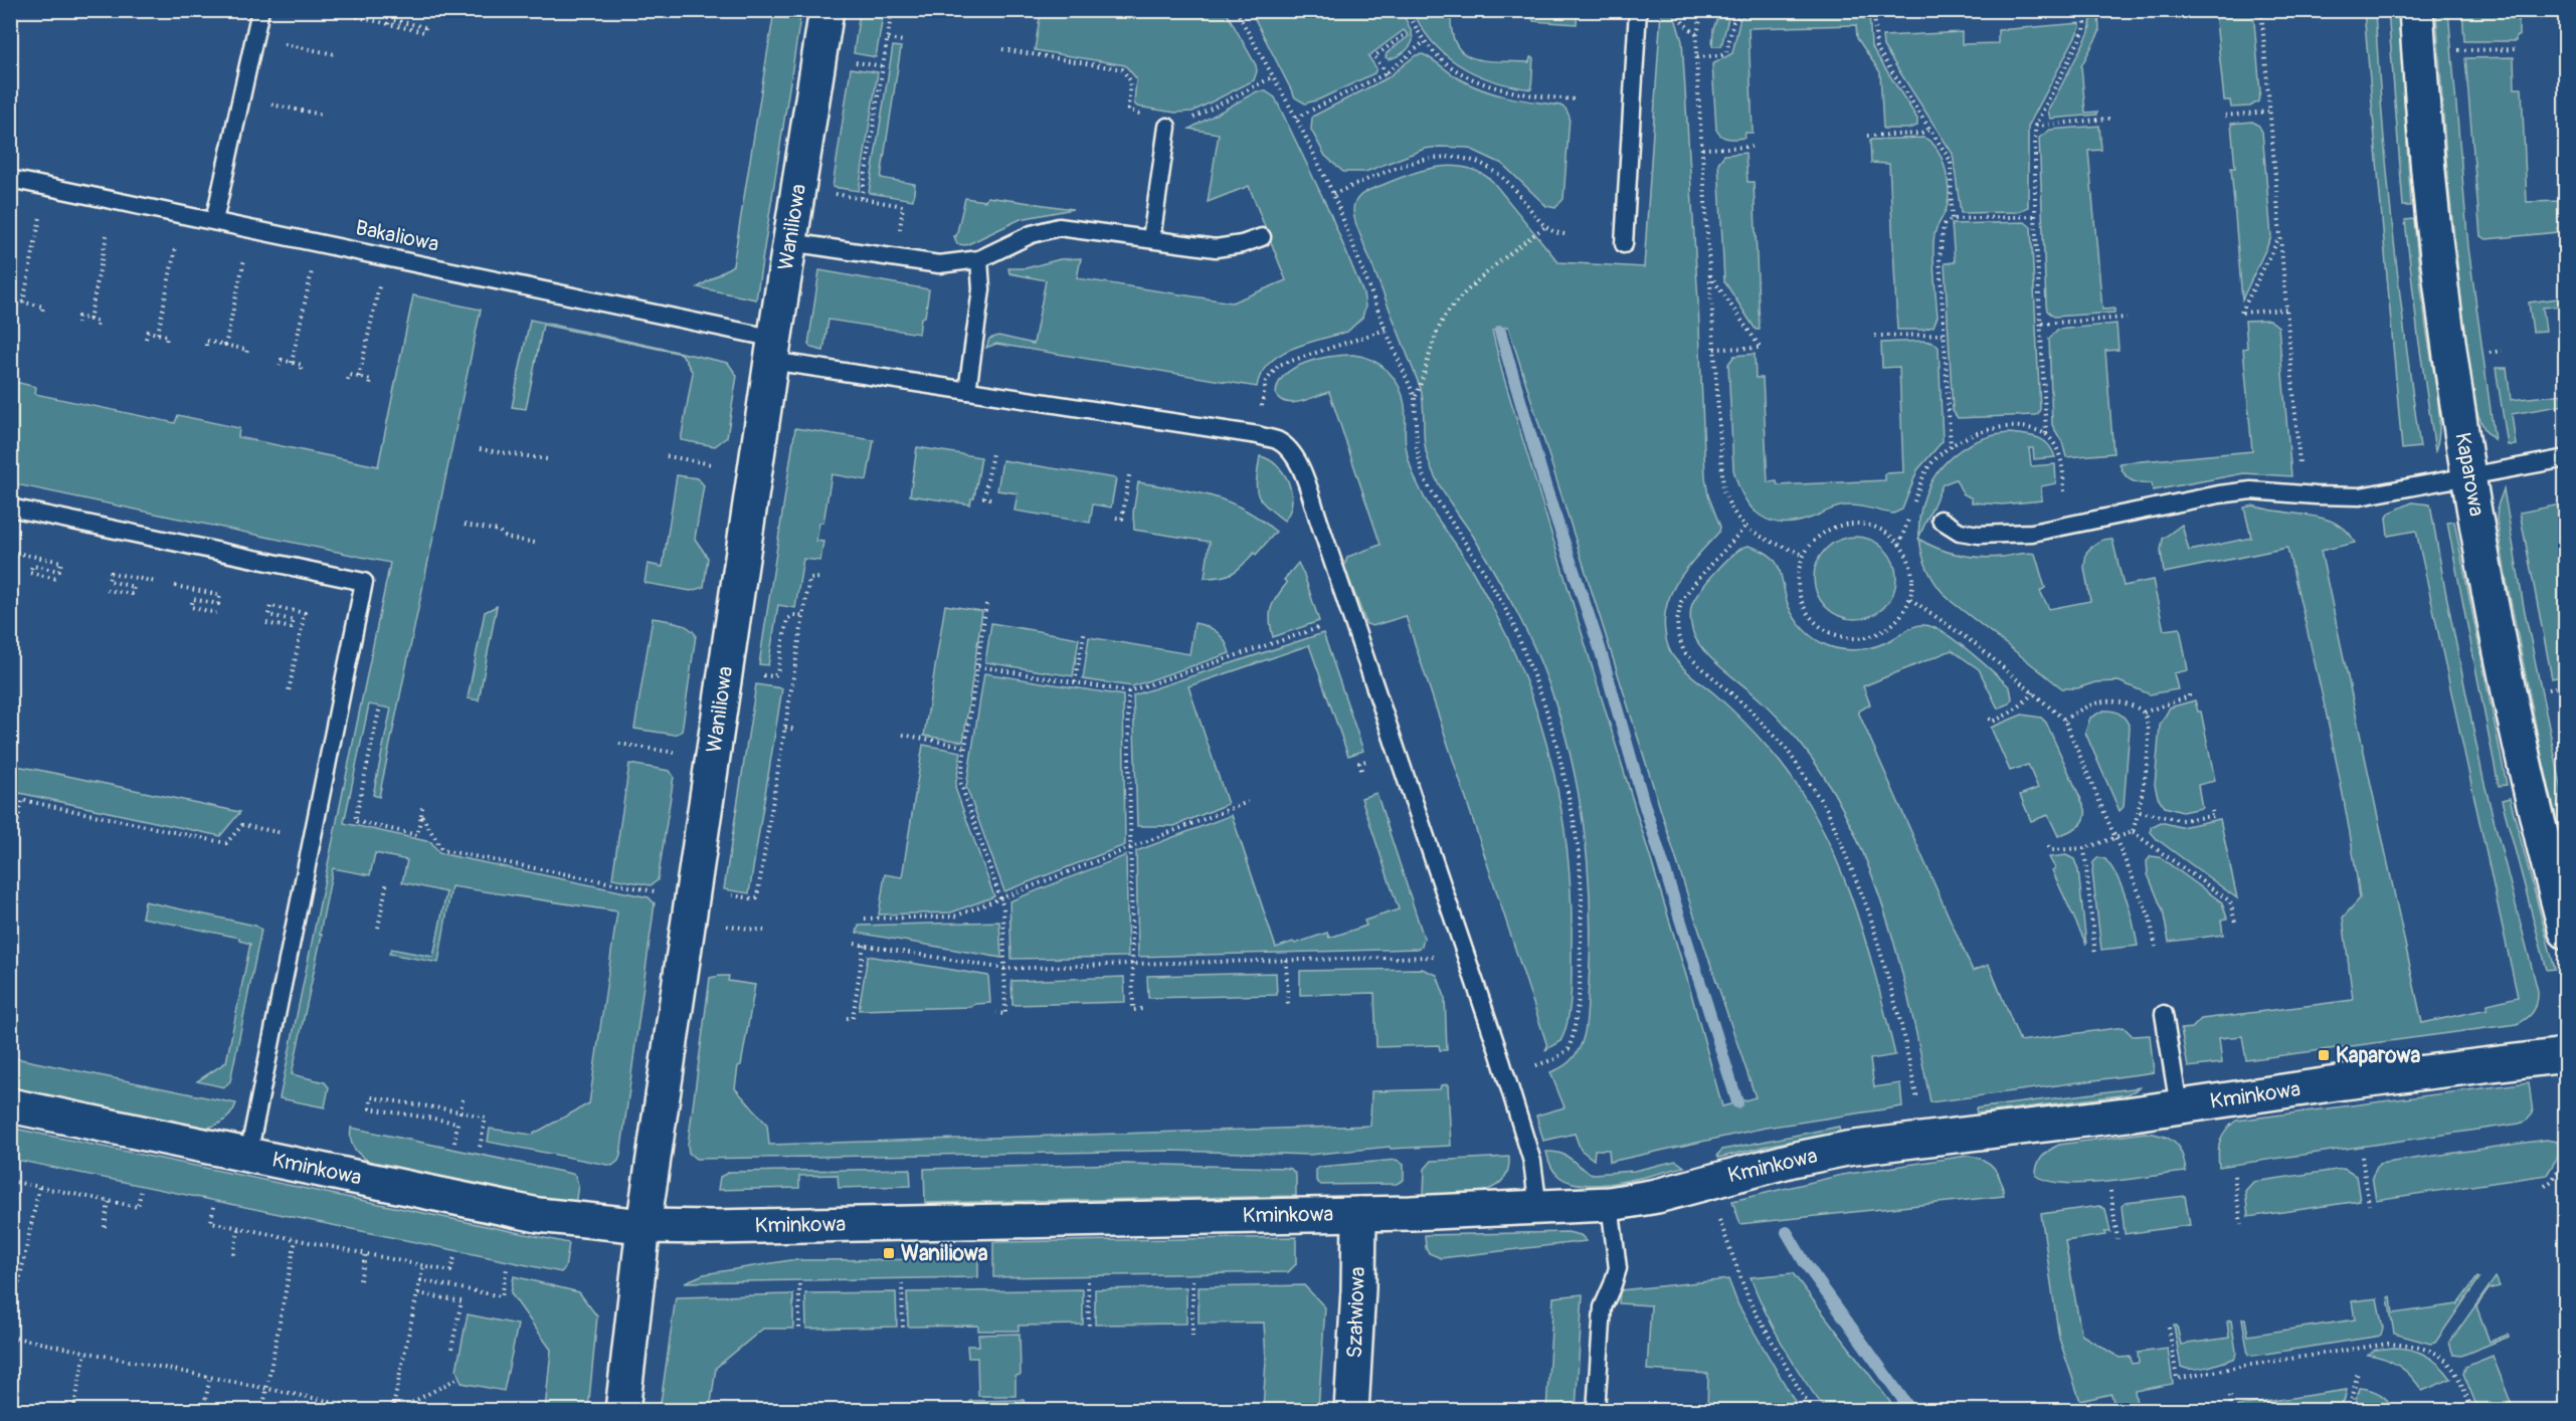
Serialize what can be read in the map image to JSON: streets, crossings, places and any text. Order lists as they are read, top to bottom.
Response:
{
  "streets": {
    "street": [
      "Waniliowa",
      "Kaparowa",
      "Kminkowa",
      "Szałwiowa"
    ],
    "lane": ["Bakaliowa"]
  },
  "crossings": [
    ["Waniliowa", "Bakaliowa"],
    ["Waniliowa", "Kminkowa"],
    ["Bakaliowa", "Kminkowa"],
    ["Kminkowa", "Szałwiowa"]
  ],
  "places": {
    "transit": ["Kaparowa", "Waniliowa"]
  }
}
